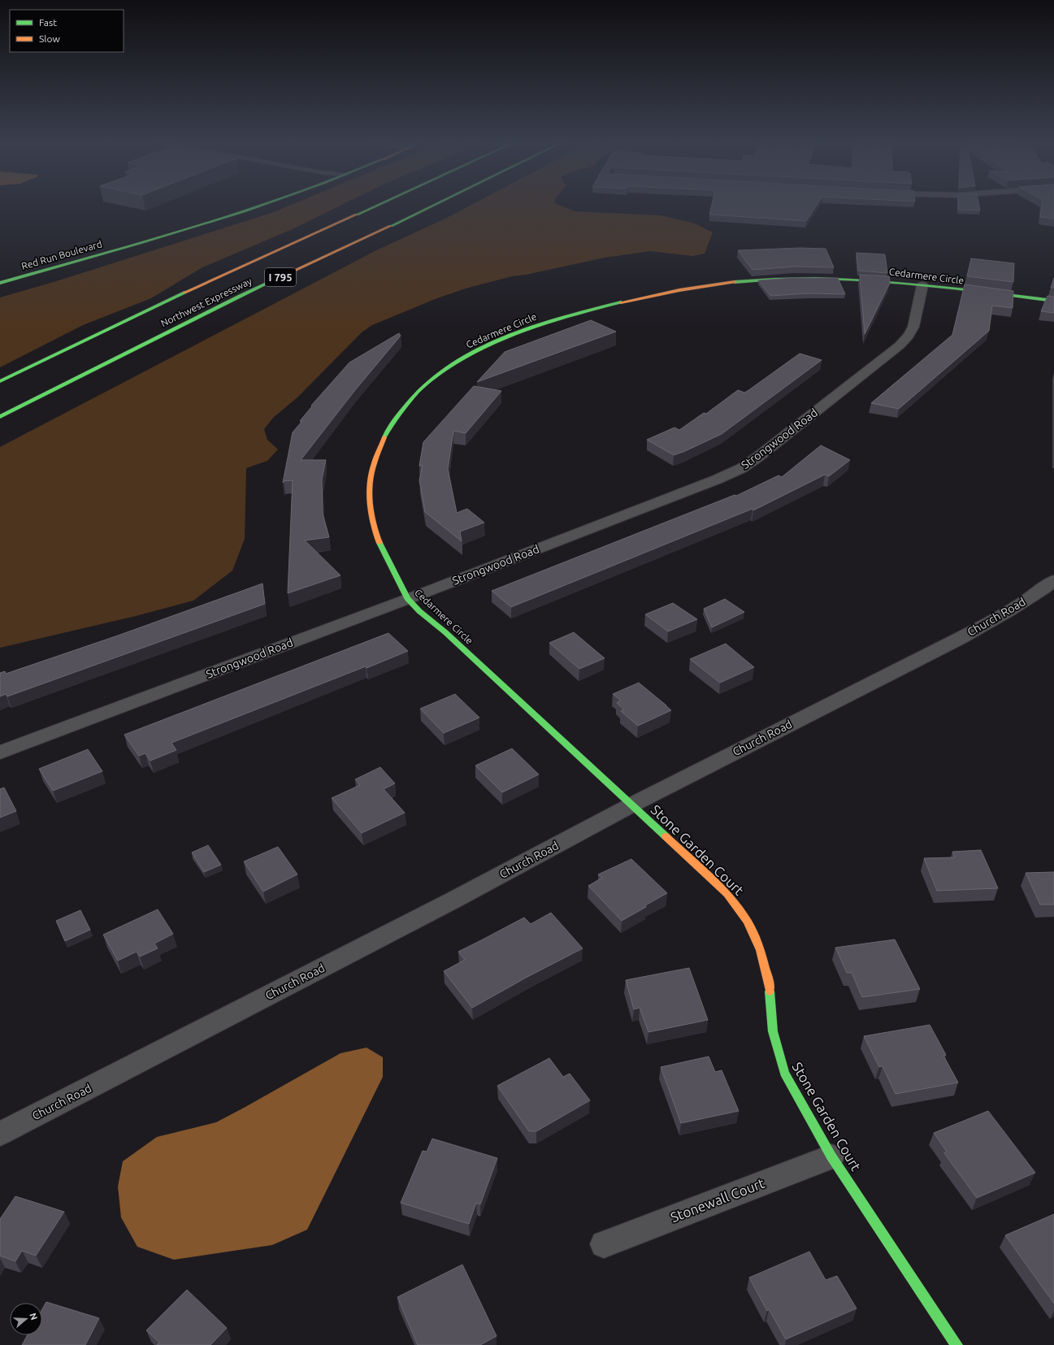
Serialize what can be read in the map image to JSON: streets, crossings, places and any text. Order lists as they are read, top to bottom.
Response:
{
  "streets": {
    "main road": [
      "Red Run Boulevard",
      "Cedarmere Circle",
      "I 795",
      "Northwest Expressway",
      "Stone Garden Court"
    ],
    "street": ["Strongwood Road", "Church Road", "Stonewall Court"]
  },
  "crossings": [
    ["Cedarmere Circle", "Strongwood Road"],
    ["Cedarmere Circle", "Church Road"],
    ["Cedarmere Circle", "Stone Garden Court"],
    ["Church Road", "Stone Garden Court"],
    ["Stone Garden Court", "Stonewall Court"]
  ],
  "legend": ["Fast", "Slow"],
  "north": "right"
}
